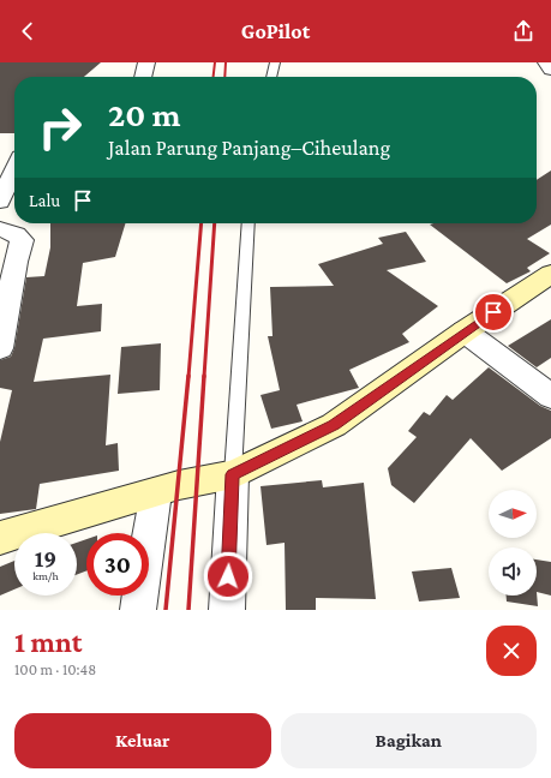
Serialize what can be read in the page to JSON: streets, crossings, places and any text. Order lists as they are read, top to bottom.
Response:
{
  "north": "right",
  "page": {
    "header": "GoPilot",
    "turn": ["20 m", "Jalan Parung Panjang–Ciheulang"],
    "then": "Lalu",
    "speed": "19 km/h",
    "limit": "30",
    "heading": ["1 mnt", "100 m · 10:48"],
    "buttons": ["Keluar", "Bagikan"]
  }
}
